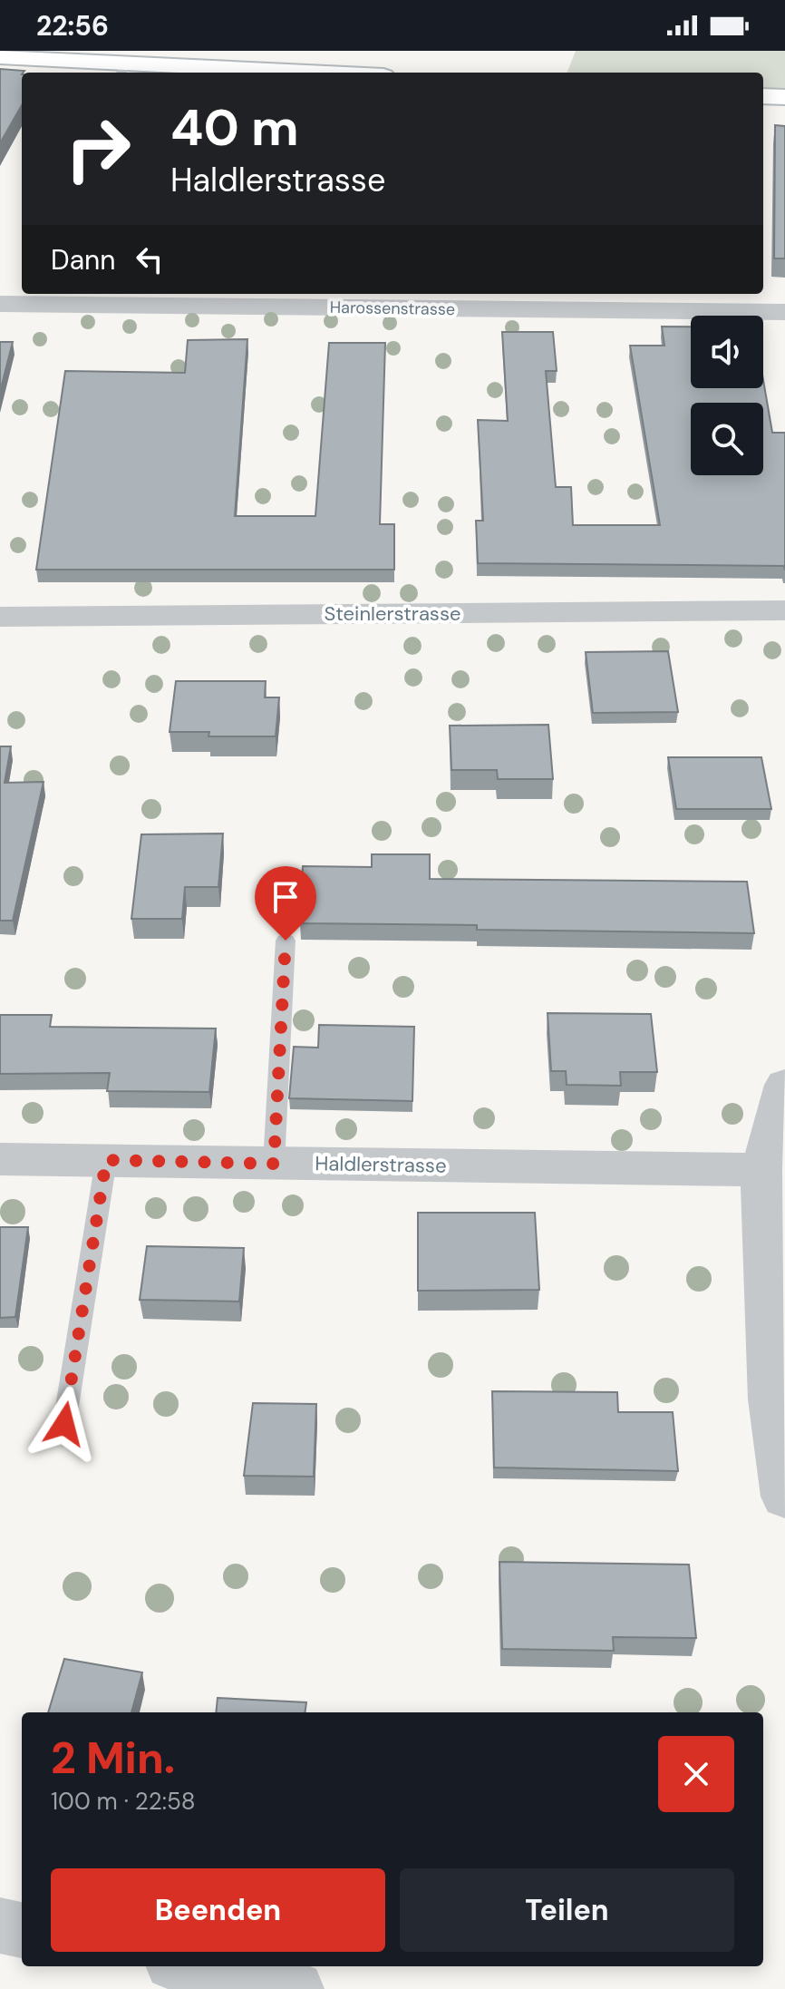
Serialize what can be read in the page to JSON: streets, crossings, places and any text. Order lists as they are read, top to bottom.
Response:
{
  "streets": {
    "street": ["Harossenstrasse", "Steinlerstrasse", "Haldlerstrasse"]
  },
  "page": {
    "status": "22:56",
    "turn": ["40 m", "Haldlerstrasse"],
    "then": "Dann",
    "heading": ["2 Min.", "100 m · 22:58"],
    "buttons": ["Beenden", "Teilen"]
  }
}
